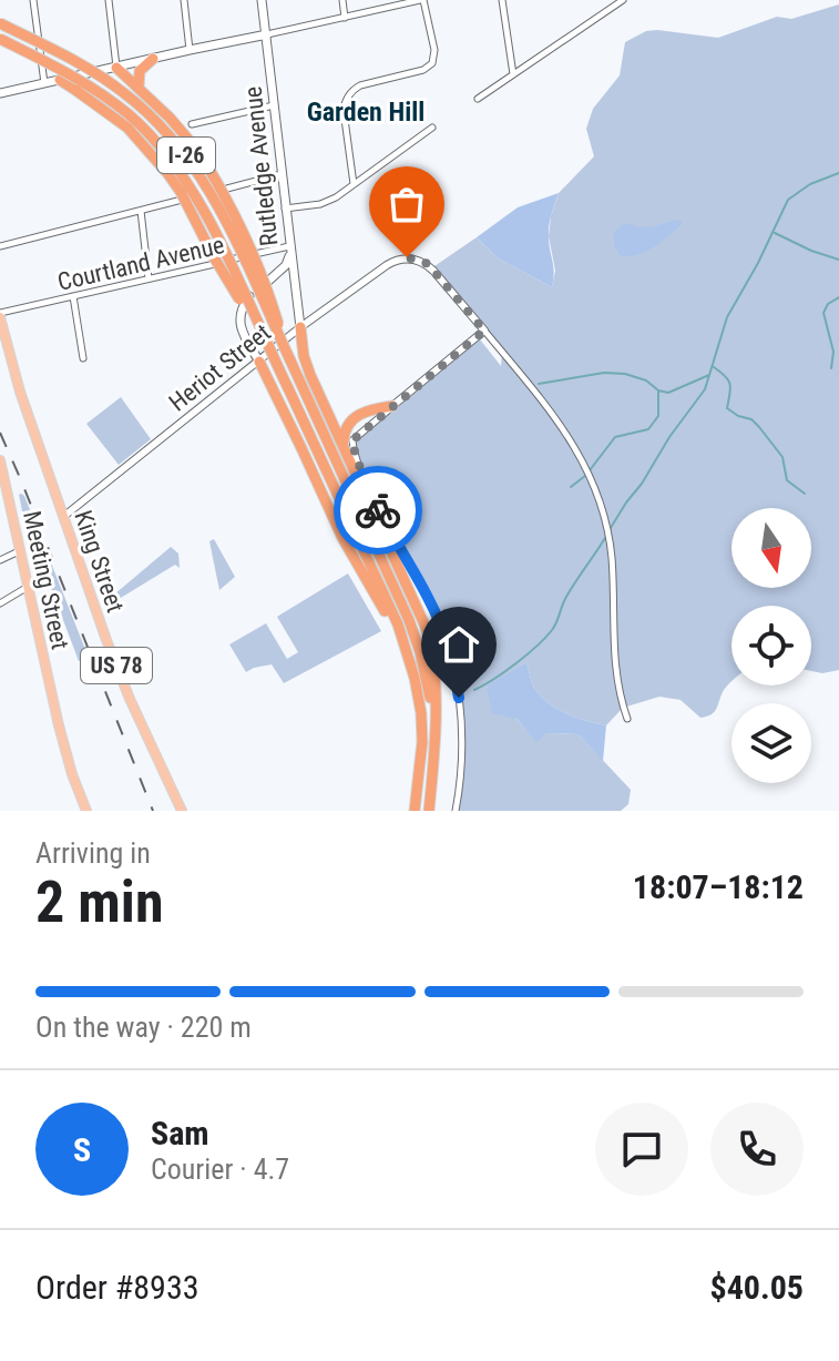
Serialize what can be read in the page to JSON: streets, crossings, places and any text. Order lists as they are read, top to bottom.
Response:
{
  "streets": {
    "highway": ["I-26"],
    "main road": [
      "Rutledge Avenue",
      "King Street",
      "Meeting Street",
      "US 78"
    ],
    "street": ["Courtland Avenue", "Heriot Street"]
  },
  "crossings": [
    ["Rutledge Avenue", "Courtland Avenue"],
    ["Rutledge Avenue", "Heriot Street"],
    ["Courtland Avenue", "King Street"],
    ["Heriot Street", "King Street"]
  ],
  "districts": ["Garden Hill"],
  "north": "bottom",
  "page": {
    "heading": ["2 min", "Arriving in", "18:07–18:12"],
    "panel": [
      "Sam",
      "Courier · 4.7",
      "Order #8933",
      "$40.05"
    ],
    "bar": "On the way · 220 m",
    "round": "S"
  }
}
